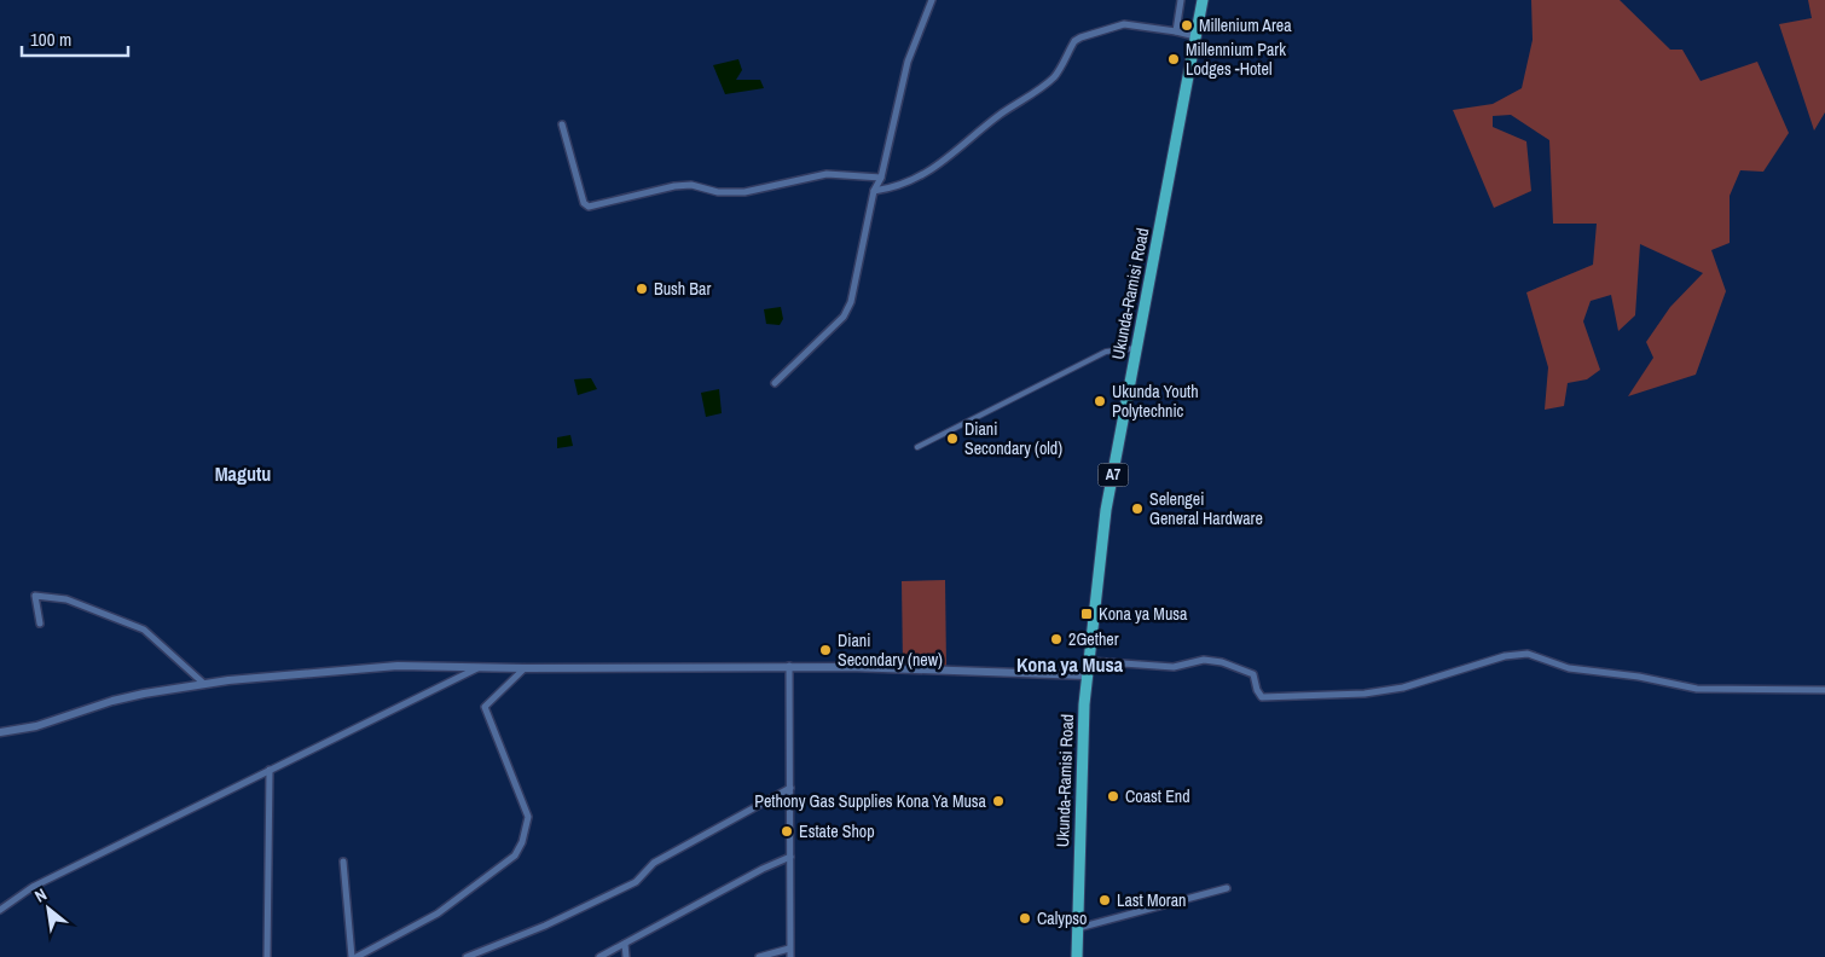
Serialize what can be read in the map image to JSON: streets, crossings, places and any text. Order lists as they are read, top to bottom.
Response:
{
  "streets": {
    "highway": ["Ukunda-Ramisi Road", "A7"]
  },
  "districts": ["Magutu", "Kona ya Musa"],
  "places": {
    "other": [
      "Millenium Area",
      "Millennium Park Lodges -Hotel",
      "Bush Bar",
      "Ukunda Youth Polytechnic",
      "Diani Secondary (old)",
      "Selengei General Hardware",
      "2Gether",
      "Diani Secondary (new)",
      "Coast End",
      "Pethony Gas Supplies Kona Ya Musa",
      "Estate Shop",
      "Last Moran",
      "Calypso"
    ],
    "transit": ["Kona ya Musa"]
  },
  "scale_bar": "100 m",
  "north": "top left"
}
